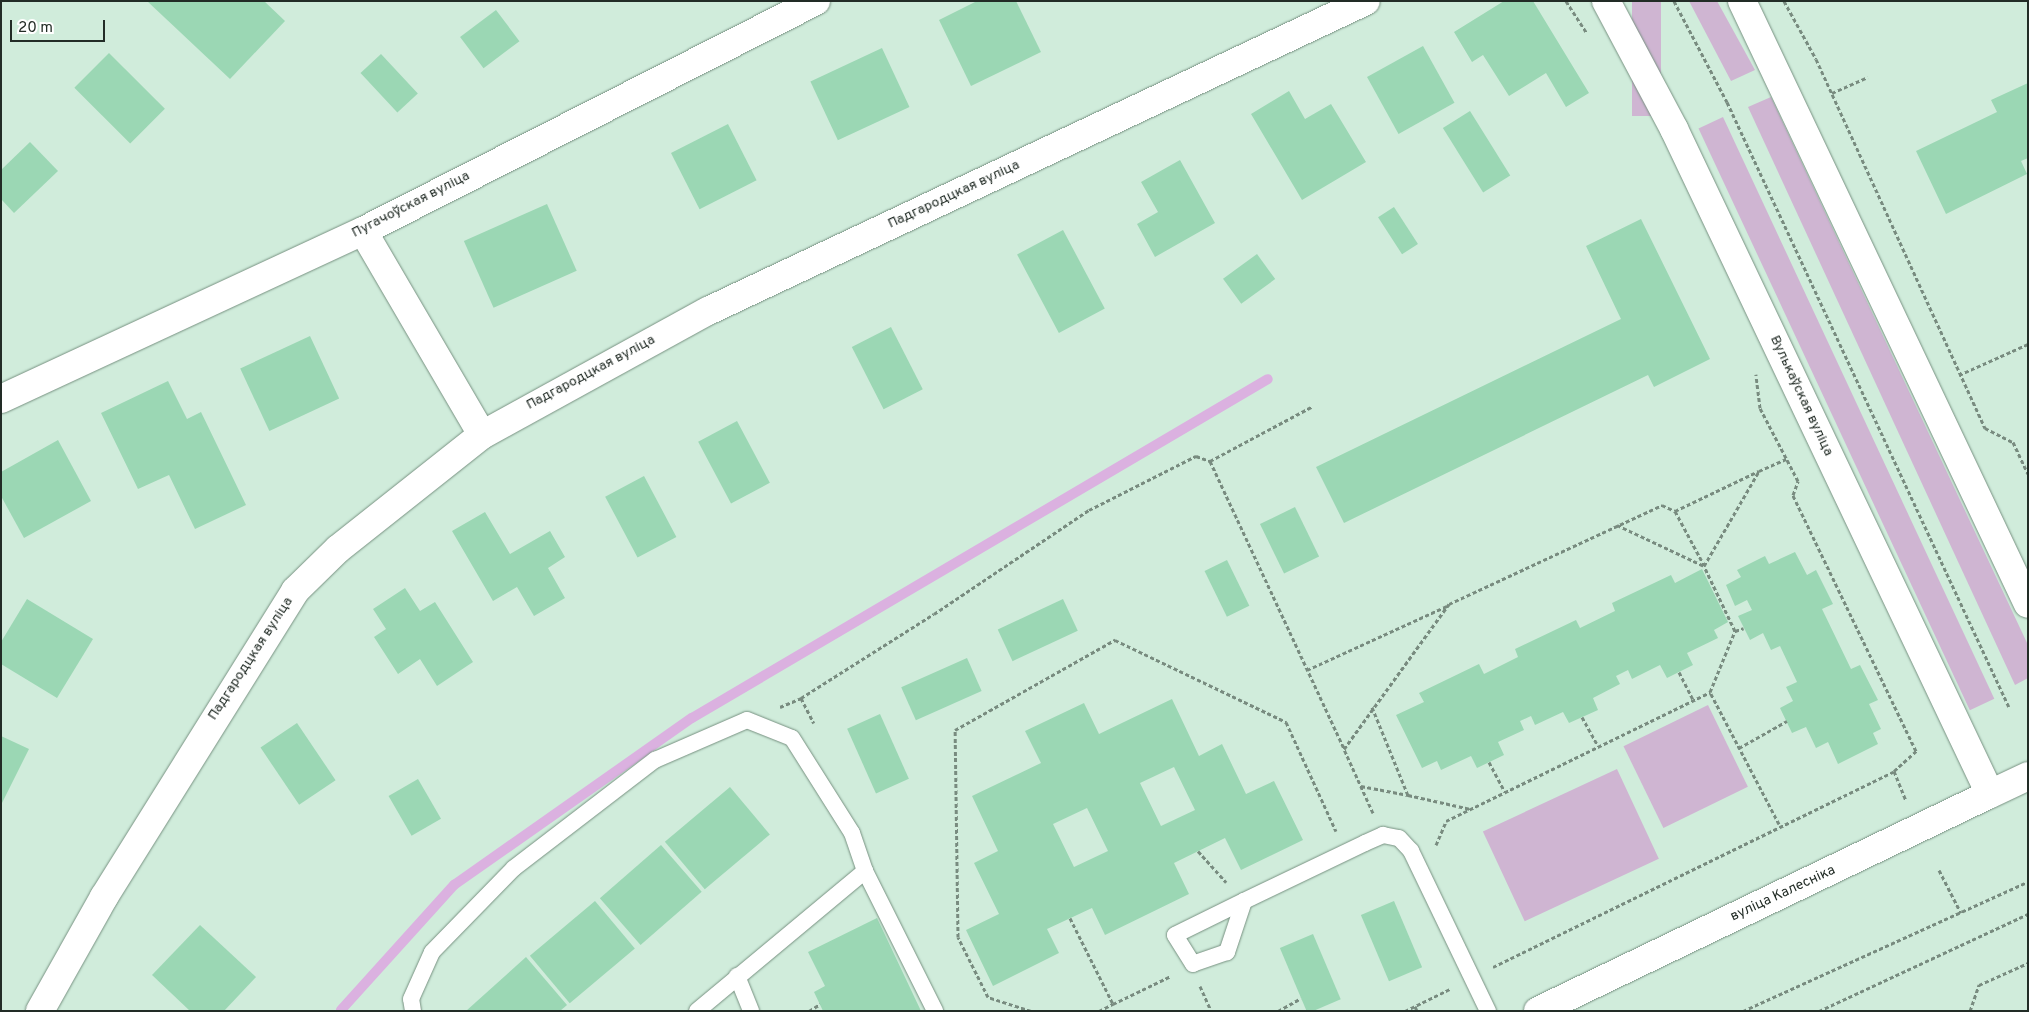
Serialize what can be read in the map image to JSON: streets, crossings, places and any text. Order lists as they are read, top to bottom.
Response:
{
  "streets": {
    "street": [
      "Падгародцкая вуліца",
      "Пугачоўская вуліца",
      "Вулькаўская вуліца",
      "вуліца Калесніка"
    ]
  },
  "crossings": [
    ["Вулькаўская вуліца", "вуліца Калесніка"]
  ],
  "scale_bar": "20 m"
}
